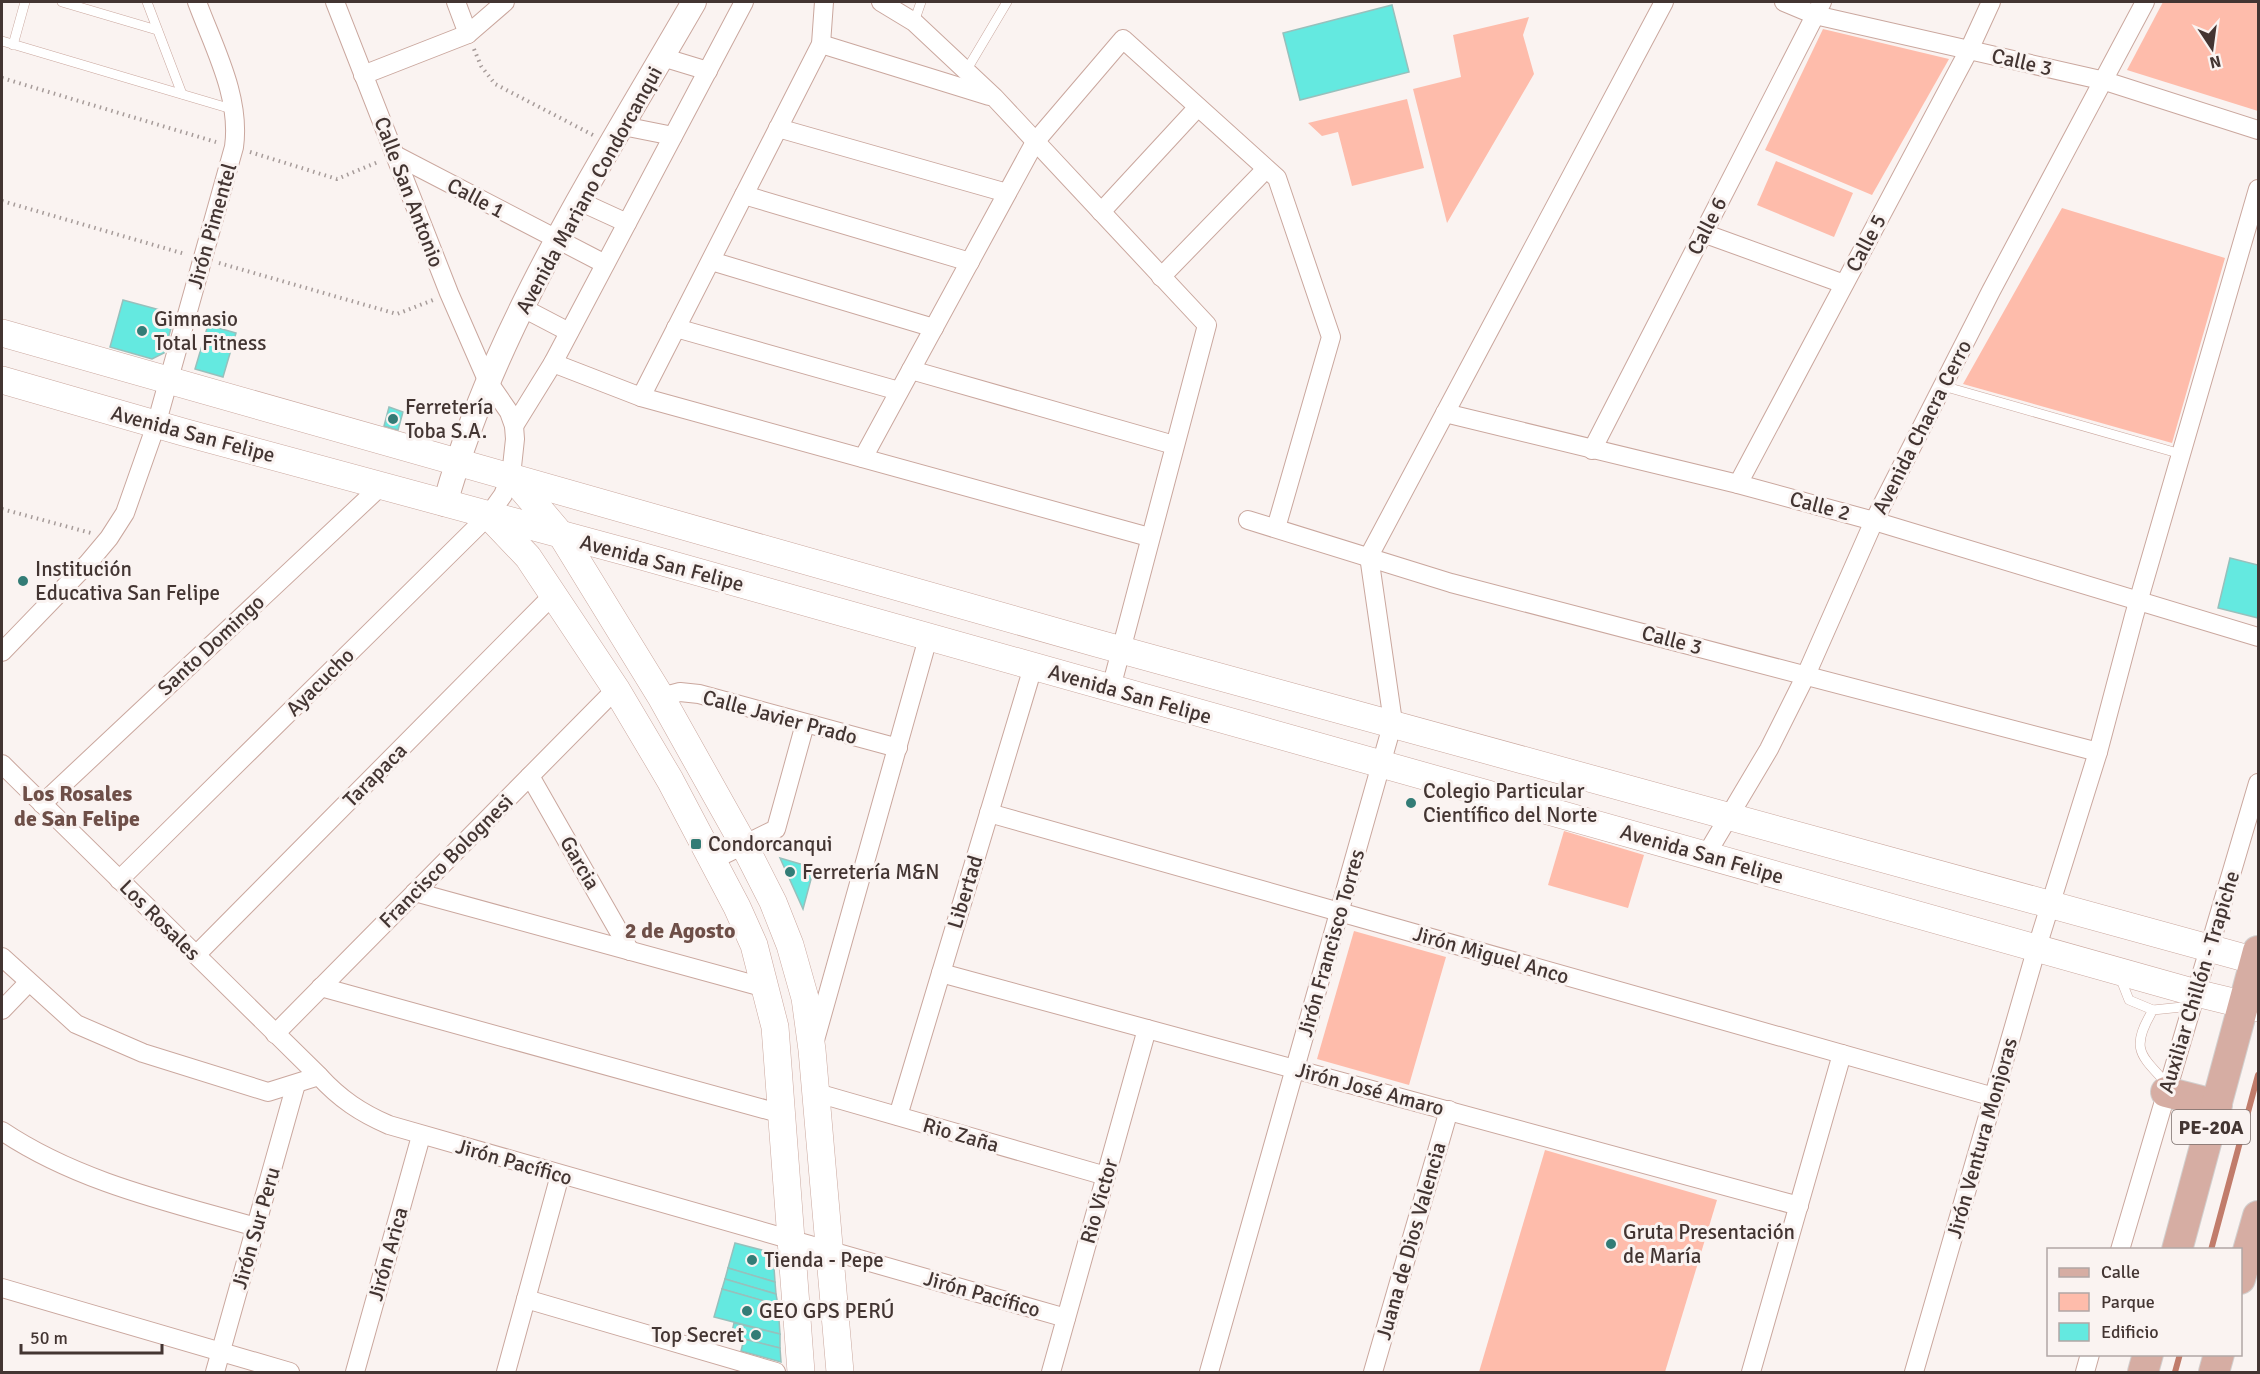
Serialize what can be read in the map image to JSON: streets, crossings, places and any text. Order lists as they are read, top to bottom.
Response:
{
  "streets": {
    "main road": ["Avenida San Felipe", "PE-20A"],
    "street": [
      "Calle 3",
      "Avenida Mariano Condorcanqui",
      "Calle San Antonio",
      "Calle 1",
      "Jirón Pimentel",
      "Calle 6",
      "Calle 5",
      "Avenida Chacra Cerro",
      "Calle 2",
      "Santo Domingo",
      "Ayacucho",
      "Calle Javier Prado",
      "Tarapaca",
      "Francisco Bolognesi",
      "Garcia",
      "Libertad",
      "Los Rosales",
      "Jirón Francisco Torres",
      "Jirón Miguel Anco",
      "Auxiliar Chillón - Trapiche",
      "Jirón José Amaro",
      "Rio Zaña",
      "Jirón Ventura Monjoras",
      "Jirón Pacífico",
      "Rio Victor",
      "Jirón Sur Peru",
      "Juana de Dios Valencia",
      "Jirón Arica"
    ]
  },
  "crossings": [
    ["Calle 3", "Calle 6"],
    ["Calle 3", "Calle 5"],
    ["Calle 3", "Avenida Chacra Cerro"],
    ["Calle 3", "Jirón Ventura Monjoras"],
    ["Avenida Mariano Condorcanqui", "Calle San Antonio"],
    ["Avenida Mariano Condorcanqui", "Calle 1"],
    ["Avenida Mariano Condorcanqui", "Avenida San Felipe"],
    ["Calle San Antonio", "Calle 1"],
    ["Jirón Pimentel", "Avenida San Felipe"],
    ["Calle 6", "Calle 2"],
    ["Calle 5", "Calle 2"],
    ["Avenida Chacra Cerro", "Avenida San Felipe"],
    ["Avenida Chacra Cerro", "Calle 2"],
    ["Avenida San Felipe", "Santo Domingo"],
    ["Avenida San Felipe", "Ayacucho"],
    ["Avenida San Felipe", "Libertad"],
    ["Avenida San Felipe", "Jirón Francisco Torres"],
    ["Avenida San Felipe", "Auxiliar Chillón - Trapiche"],
    ["Avenida San Felipe", "PE-20A"],
    ["Avenida San Felipe", "Jirón Ventura Monjoras"],
    ["Calle 2", "Jirón Ventura Monjoras"],
    ["Santo Domingo", "Los Rosales"],
    ["Ayacucho", "Los Rosales"],
    ["Tarapaca", "Los Rosales"],
    ["Francisco Bolognesi", "Garcia"],
    ["Francisco Bolognesi", "Los Rosales"],
    ["Libertad", "Jirón Miguel Anco"],
    ["Libertad", "Jirón José Amaro"],
    ["Libertad", "Rio Zaña"],
    ["Los Rosales", "Jirón Pacífico"],
    ["Jirón Francisco Torres", "Jirón Miguel Anco"],
    ["Jirón Francisco Torres", "Jirón José Amaro"],
    ["Jirón Miguel Anco", "Jirón Ventura Monjoras"],
    ["Jirón José Amaro", "Rio Victor"],
    ["Jirón José Amaro", "Juana de Dios Valencia"],
    ["Rio Zaña", "Rio Victor"],
    ["Jirón Pacífico", "Rio Victor"],
    ["Jirón Pacífico", "Jirón Arica"]
  ],
  "districts": ["Los Rosales de San Felipe", "2 de Agosto"],
  "places": {
    "other": [
      "Gimnasio Total Fitness",
      "Ferretería Toba S.A.",
      "Institución Educativa San Felipe",
      "Colegio Particular Científico del Norte",
      "Ferretería M&N",
      "Gruta Presentación de María",
      "Tienda - Pepe",
      "GEO GPS PERÚ",
      "Top Secret"
    ],
    "transit": ["Condorcanqui"]
  },
  "legend": ["Calle", "Parque", "Edificio"],
  "scale_bar": "50 m",
  "north": "bottom"
}
